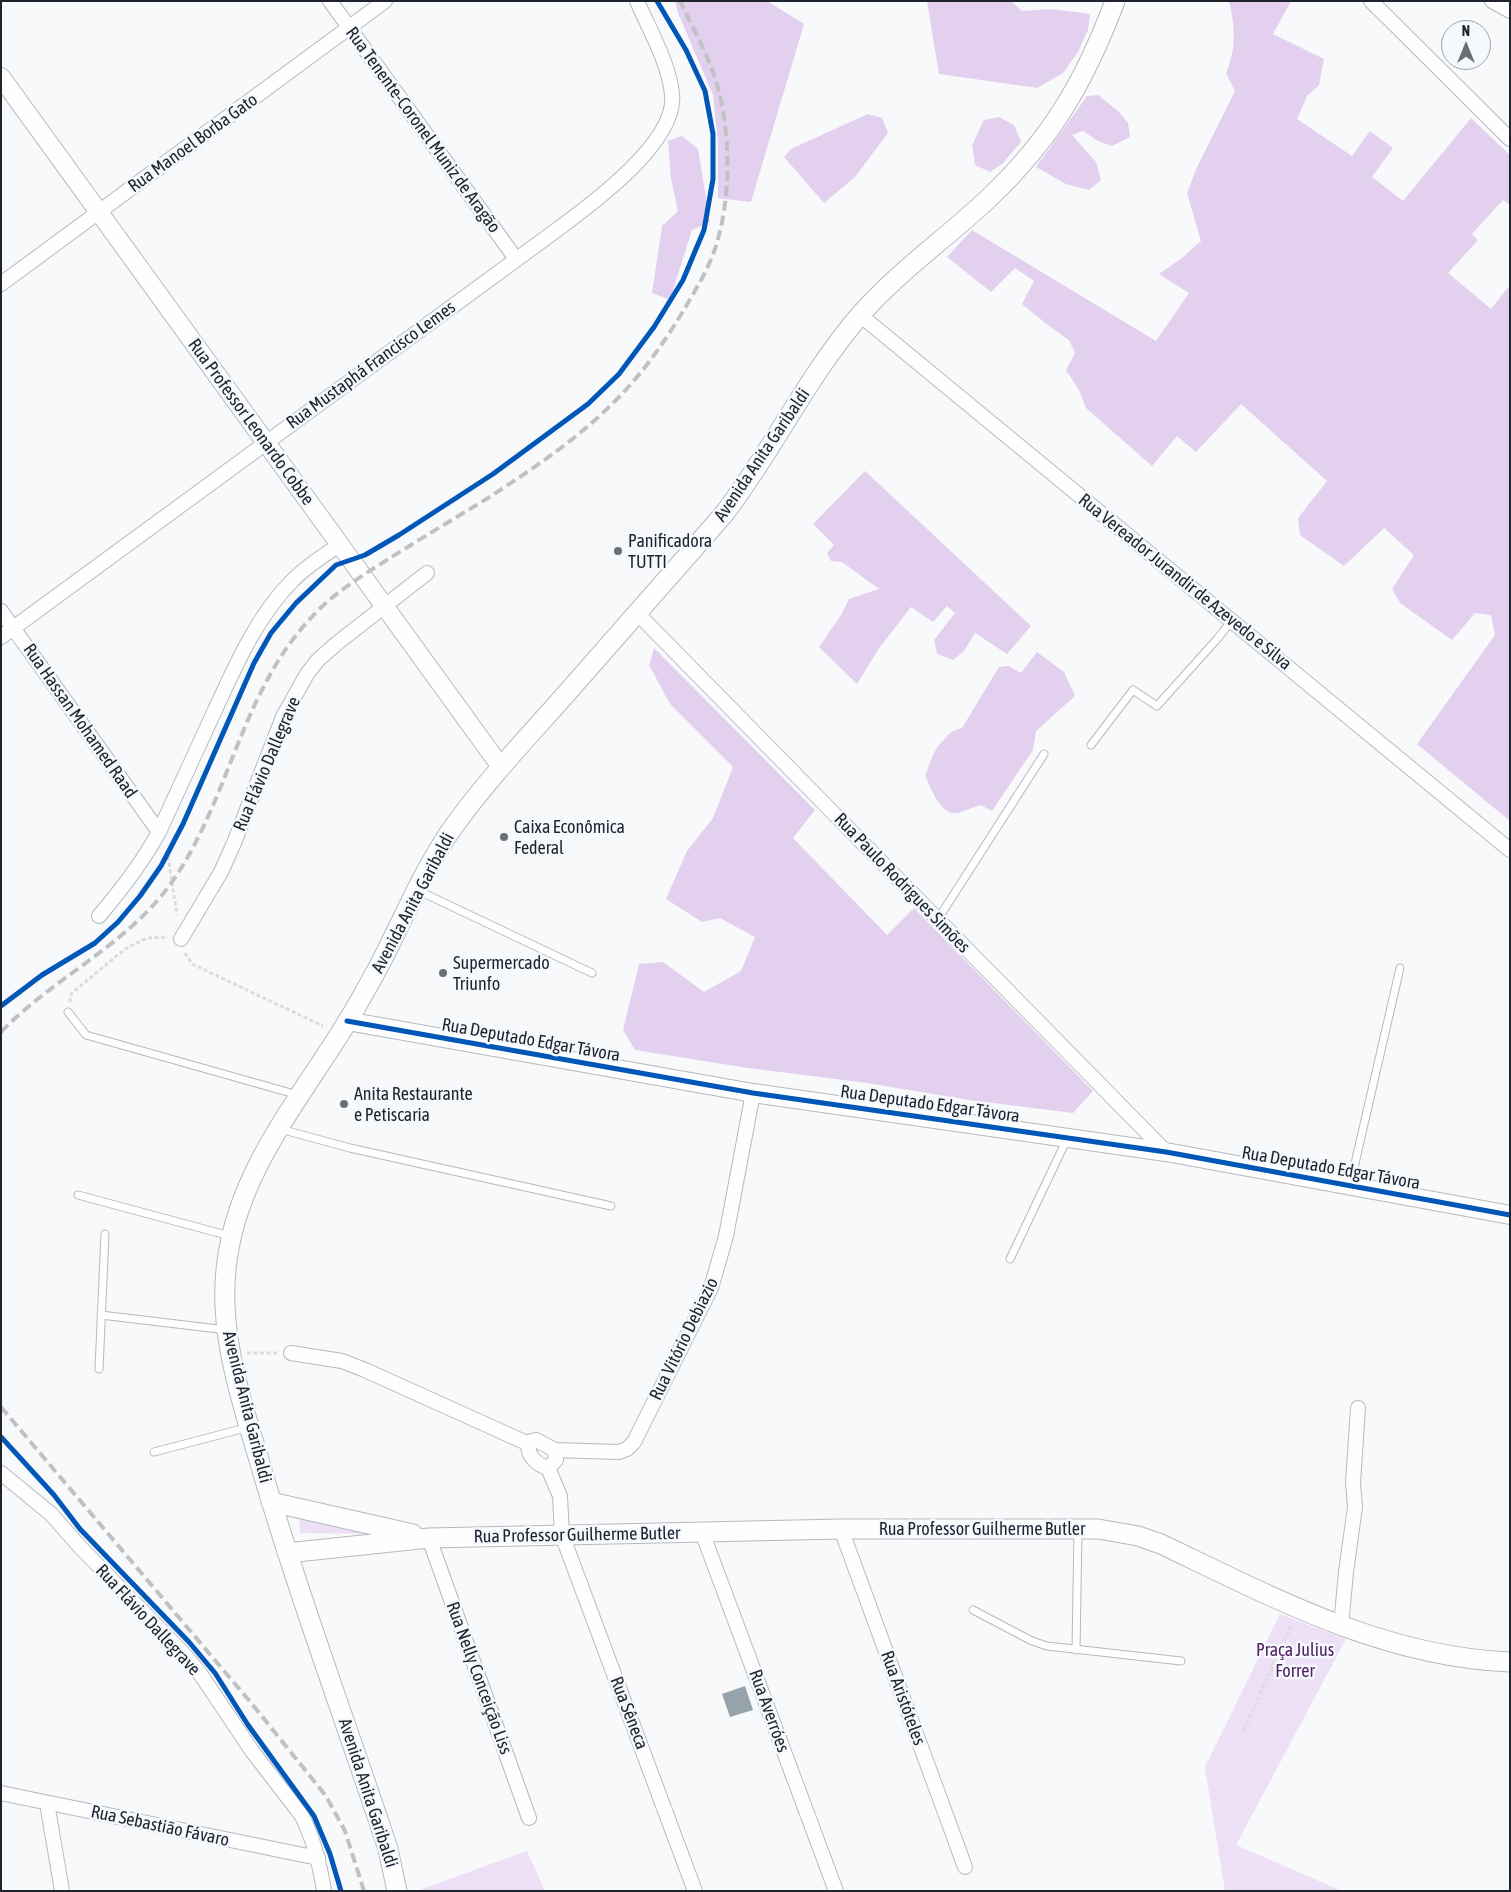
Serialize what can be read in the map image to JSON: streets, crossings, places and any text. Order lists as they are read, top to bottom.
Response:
{
  "streets": {
    "main road": ["Avenida Anita Garibaldi", "Rua Professor Guilherme Butler"],
    "street": [
      "Rua Tenente-Coronel Muniz de Aragão",
      "Rua Manoel Borba Gato",
      "Rua Mustaphá Francisco Lemes",
      "Rua Professor Leonardo Cobbe",
      "Rua Vereador Jurandir de Azevedo e Silva",
      "Rua Hassan Mohamed Raad",
      "Rua Flávio Dallegrave",
      "Rua Paulo Rodrigues Simões",
      "Rua Deputado Edgar Távora",
      "Rua Vitório Debiazio",
      "Rua Nelly Conceição Liss",
      "Rua Aristóteles",
      "Rua Averróes",
      "Rua Sêneca",
      "Rua Sebastião Fávaro"
    ]
  },
  "crossings": [
    ["Rua Tenente-Coronel Muniz de Aragão", "Rua Manoel Borba Gato"],
    ["Rua Tenente-Coronel Muniz de Aragão", "Rua Mustaphá Francisco Lemes"],
    ["Rua Manoel Borba Gato", "Rua Professor Leonardo Cobbe"],
    ["Rua Mustaphá Francisco Lemes", "Rua Professor Leonardo Cobbe"],
    ["Rua Mustaphá Francisco Lemes", "Rua Hassan Mohamed Raad"],
    ["Rua Professor Leonardo Cobbe", "Avenida Anita Garibaldi"],
    ["Rua Professor Leonardo Cobbe", "Rua Flávio Dallegrave"],
    ["Avenida Anita Garibaldi", "Rua Vereador Jurandir de Azevedo e Silva"],
    ["Avenida Anita Garibaldi", "Rua Paulo Rodrigues Simões"],
    ["Avenida Anita Garibaldi", "Rua Deputado Edgar Távora"],
    ["Avenida Anita Garibaldi", "Rua Professor Guilherme Butler"],
    ["Rua Flávio Dallegrave", "Rua Sebastião Fávaro"],
    ["Rua Paulo Rodrigues Simões", "Rua Deputado Edgar Távora"],
    ["Rua Deputado Edgar Távora", "Rua Vitório Debiazio"],
    ["Rua Vitório Debiazio", "Rua Sêneca"],
    ["Rua Professor Guilherme Butler", "Rua Nelly Conceição Liss"],
    ["Rua Professor Guilherme Butler", "Rua Aristóteles"],
    ["Rua Professor Guilherme Butler", "Rua Averróes"],
    ["Rua Professor Guilherme Butler", "Rua Sêneca"]
  ],
  "parks": ["Praça Julius Forrer"],
  "places": [
    "Panificadora TUTTI",
    "Caixa Econômica Federal",
    "Supermercado Triunfo",
    "Anita Restaurante e Petiscaria"
  ],
  "north": "top"
}
